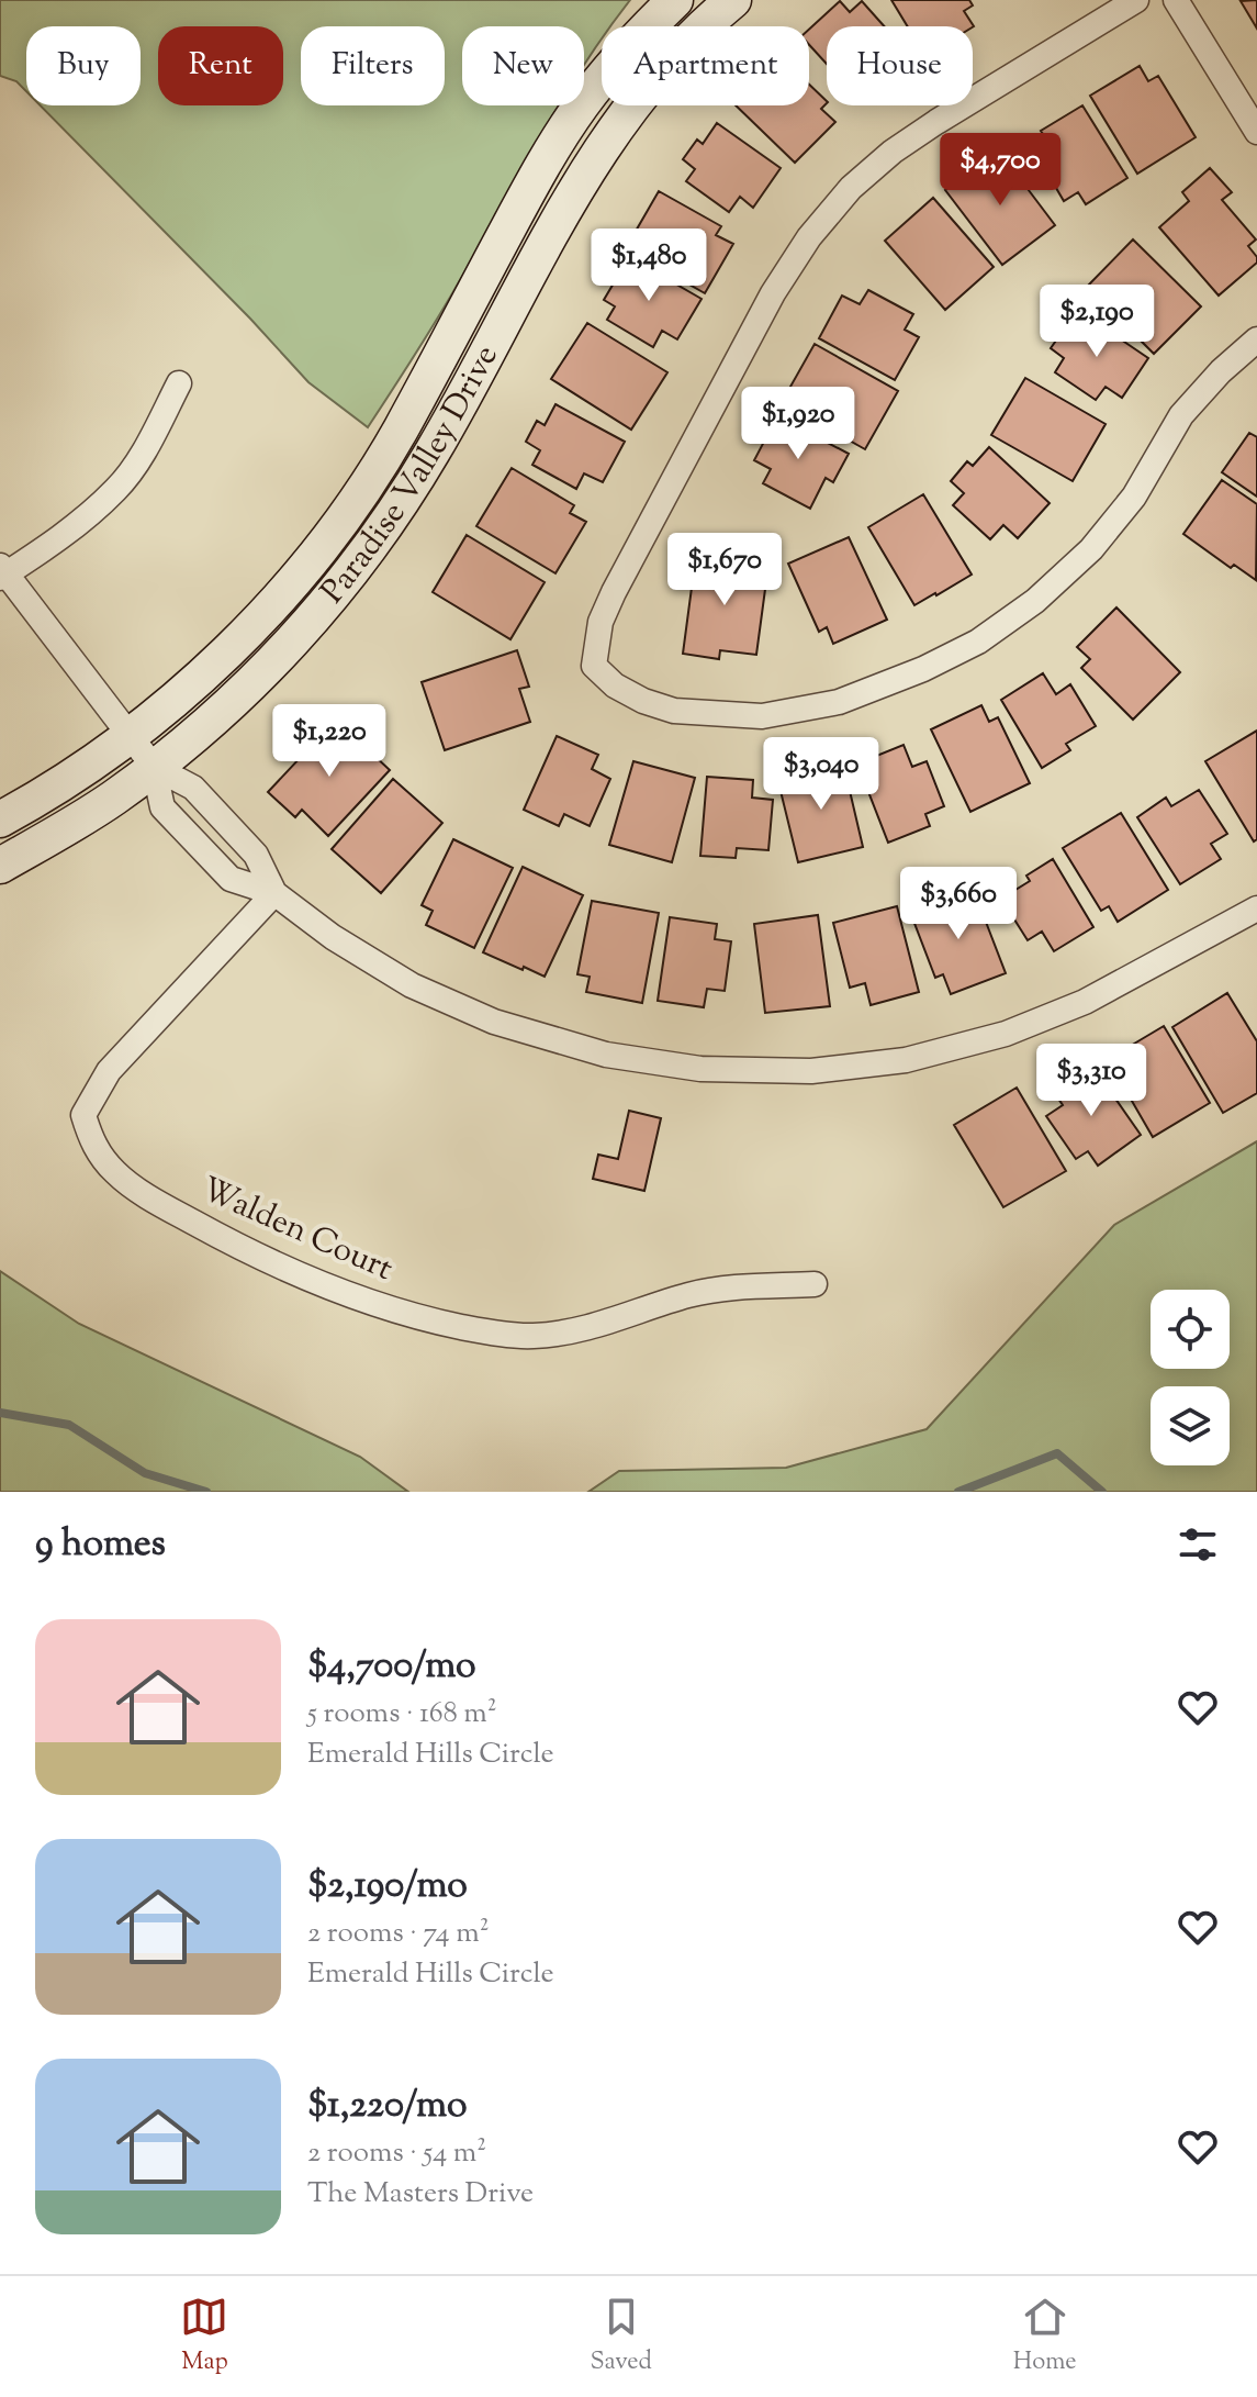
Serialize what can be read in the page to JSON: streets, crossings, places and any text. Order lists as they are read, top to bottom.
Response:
{
  "streets": {
    "street": ["Paradise Valley Drive", "Walden Court"]
  },
  "page": {
    "chip": [
      "Buy",
      "Rent",
      "Filters",
      "New",
      "Apartment",
      "House"
    ],
    "price": [
      "$4,700",
      "$1,480",
      "$2,190",
      "$1,920",
      "$1,670",
      "$1,220",
      "$3,040",
      "$3,660",
      "$3,310"
    ],
    "heading": "9 homes",
    "list": [
      {
        "name": "$4,700/mo",
        "note": "5 rooms · 168 m² · Emerald Hills Circle"
      },
      {
        "name": "$2,190/mo",
        "note": "2 rooms · 74 m² · Emerald Hills Circle"
      },
      {
        "name": "$1,220/mo",
        "note": "2 rooms · 54 m² · The Masters Drive"
      }
    ],
    "tabs": ["Map", "Saved", "Home"]
  }
}
